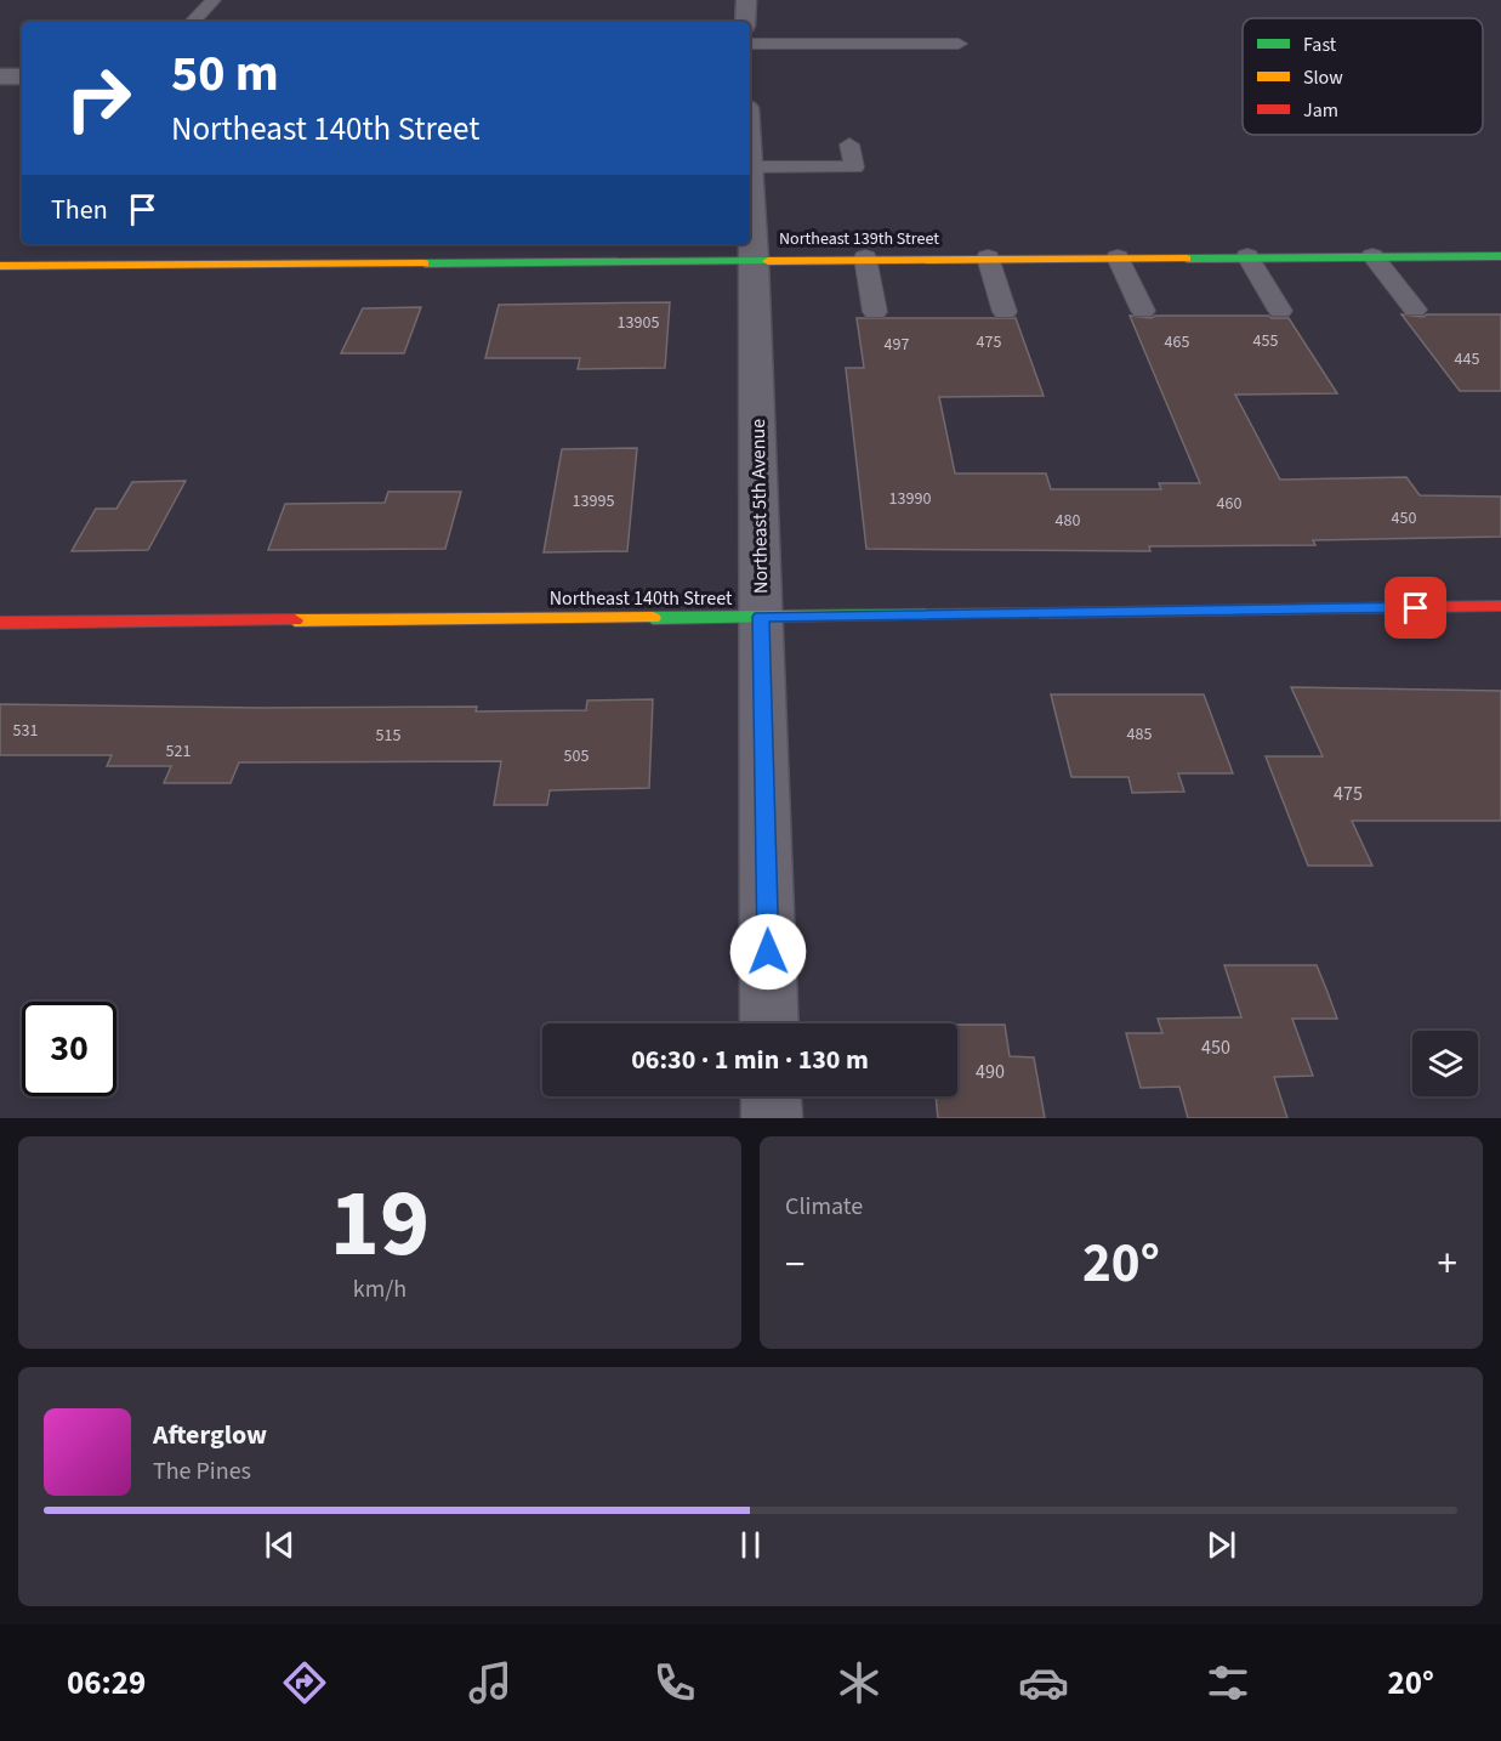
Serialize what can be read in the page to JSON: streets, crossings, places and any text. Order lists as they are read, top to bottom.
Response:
{
  "streets": {
    "street": ["Northeast 139th Street", "Northeast 5th Avenue", "Northeast 140th Street"]
  },
  "crossings": [
    ["Northeast 139th Street", "Northeast 5th Avenue"],
    ["Northeast 5th Avenue", "Northeast 140th Street"]
  ],
  "house_numbers": [
    "13905",
    "455",
    "475",
    "465",
    "497",
    "445",
    "13990",
    "13995",
    "460",
    "450",
    "480",
    "531",
    "485",
    "515",
    "521",
    "505",
    "475",
    "450",
    "490"
  ],
  "legend": ["Fast", "Slow", "Jam"],
  "page": {
    "turn": ["50 m", "Northeast 140th Street"],
    "then": "Then",
    "limit": "30",
    "trip": "06:30 · 1 min · 130 m",
    "tile": [
      ["19", "km/h"],
      "Climate"
    ],
    "heat": ["−", "20°", "+"],
    "song": ["Afterglow", "The Pines"],
    "tabs": ["06:29", "20°"]
  }
}
